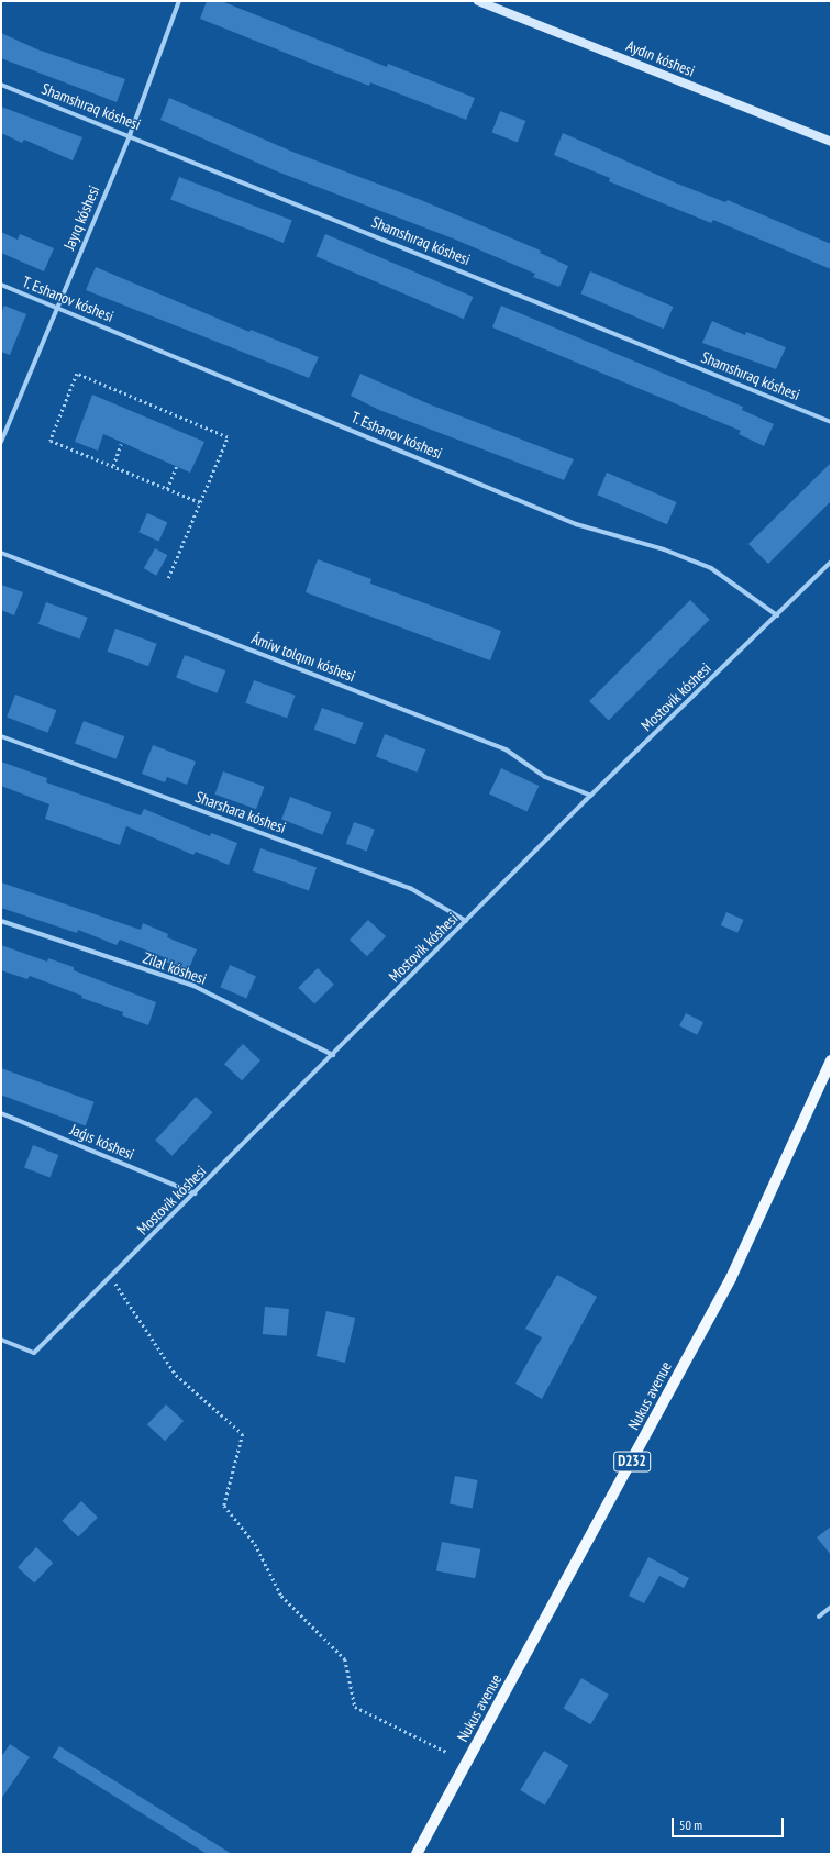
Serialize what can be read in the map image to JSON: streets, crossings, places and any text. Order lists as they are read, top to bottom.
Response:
{
  "streets": {
    "main road": ["Nukus avenue", "D232"],
    "street": [
      "Aydın kóshesi",
      "Shamshıraq kóshesi",
      "Jayıq kóshesi",
      "T. Eshanov kóshesi",
      "Ámiw tolqını kóshesi",
      "Mostovik kóshesi",
      "Sharshara kóshesi",
      "Zilal kóshesi",
      "Jaǵıs kóshesi"
    ]
  },
  "crossings": [
    ["Shamshıraq kóshesi", "Jayıq kóshesi"],
    ["Jayıq kóshesi", "T. Eshanov kóshesi"],
    ["T. Eshanov kóshesi", "Mostovik kóshesi"],
    ["Ámiw tolqını kóshesi", "Mostovik kóshesi"],
    ["Mostovik kóshesi", "Sharshara kóshesi"],
    ["Mostovik kóshesi", "Zilal kóshesi"],
    ["Mostovik kóshesi", "Jaǵıs kóshesi"]
  ],
  "scale_bar": "50 m"
}
